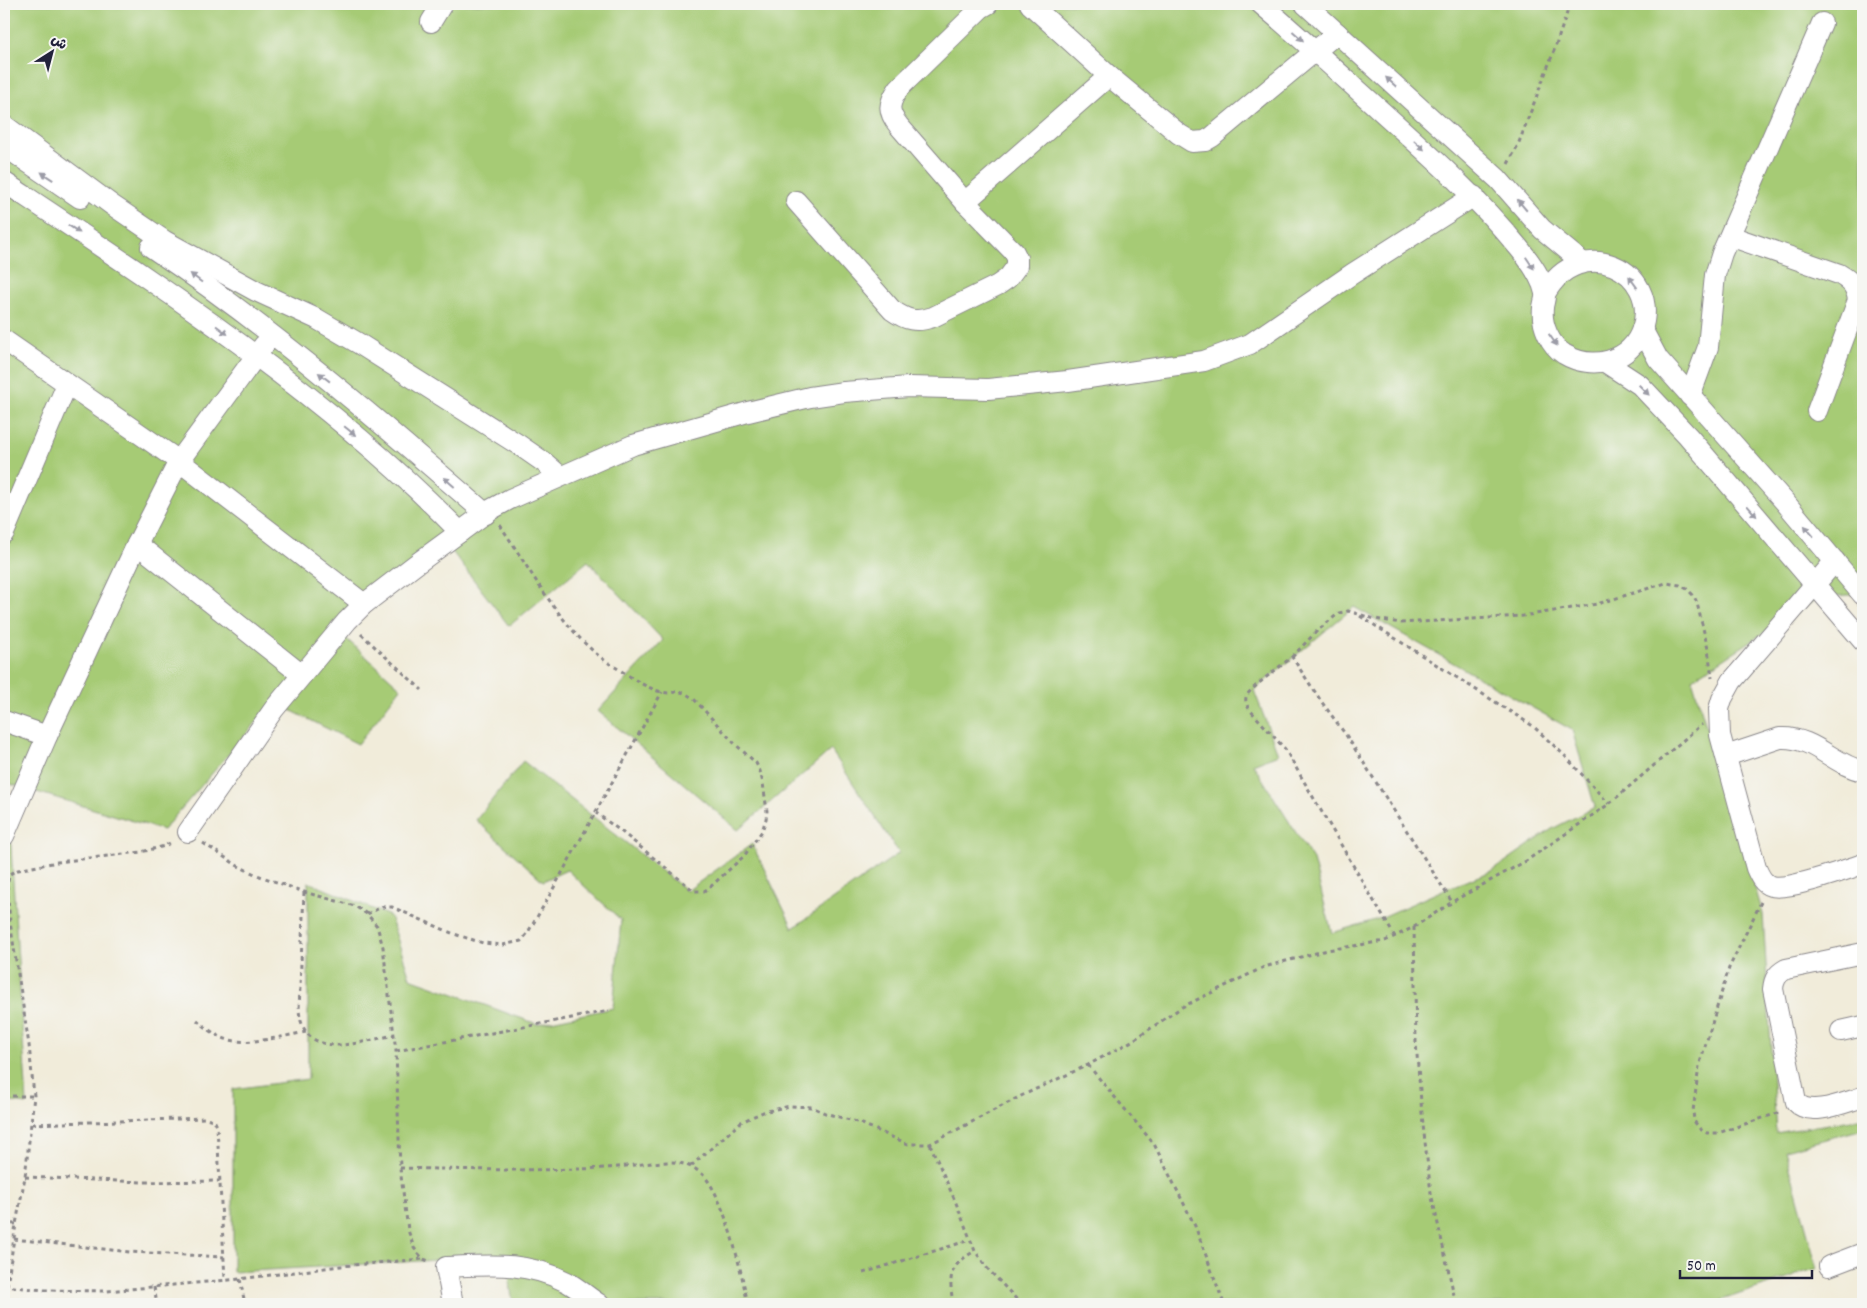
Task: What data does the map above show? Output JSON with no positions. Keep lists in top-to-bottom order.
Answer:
{
  "scale_bar": "50 m",
  "north": "top right"
}
